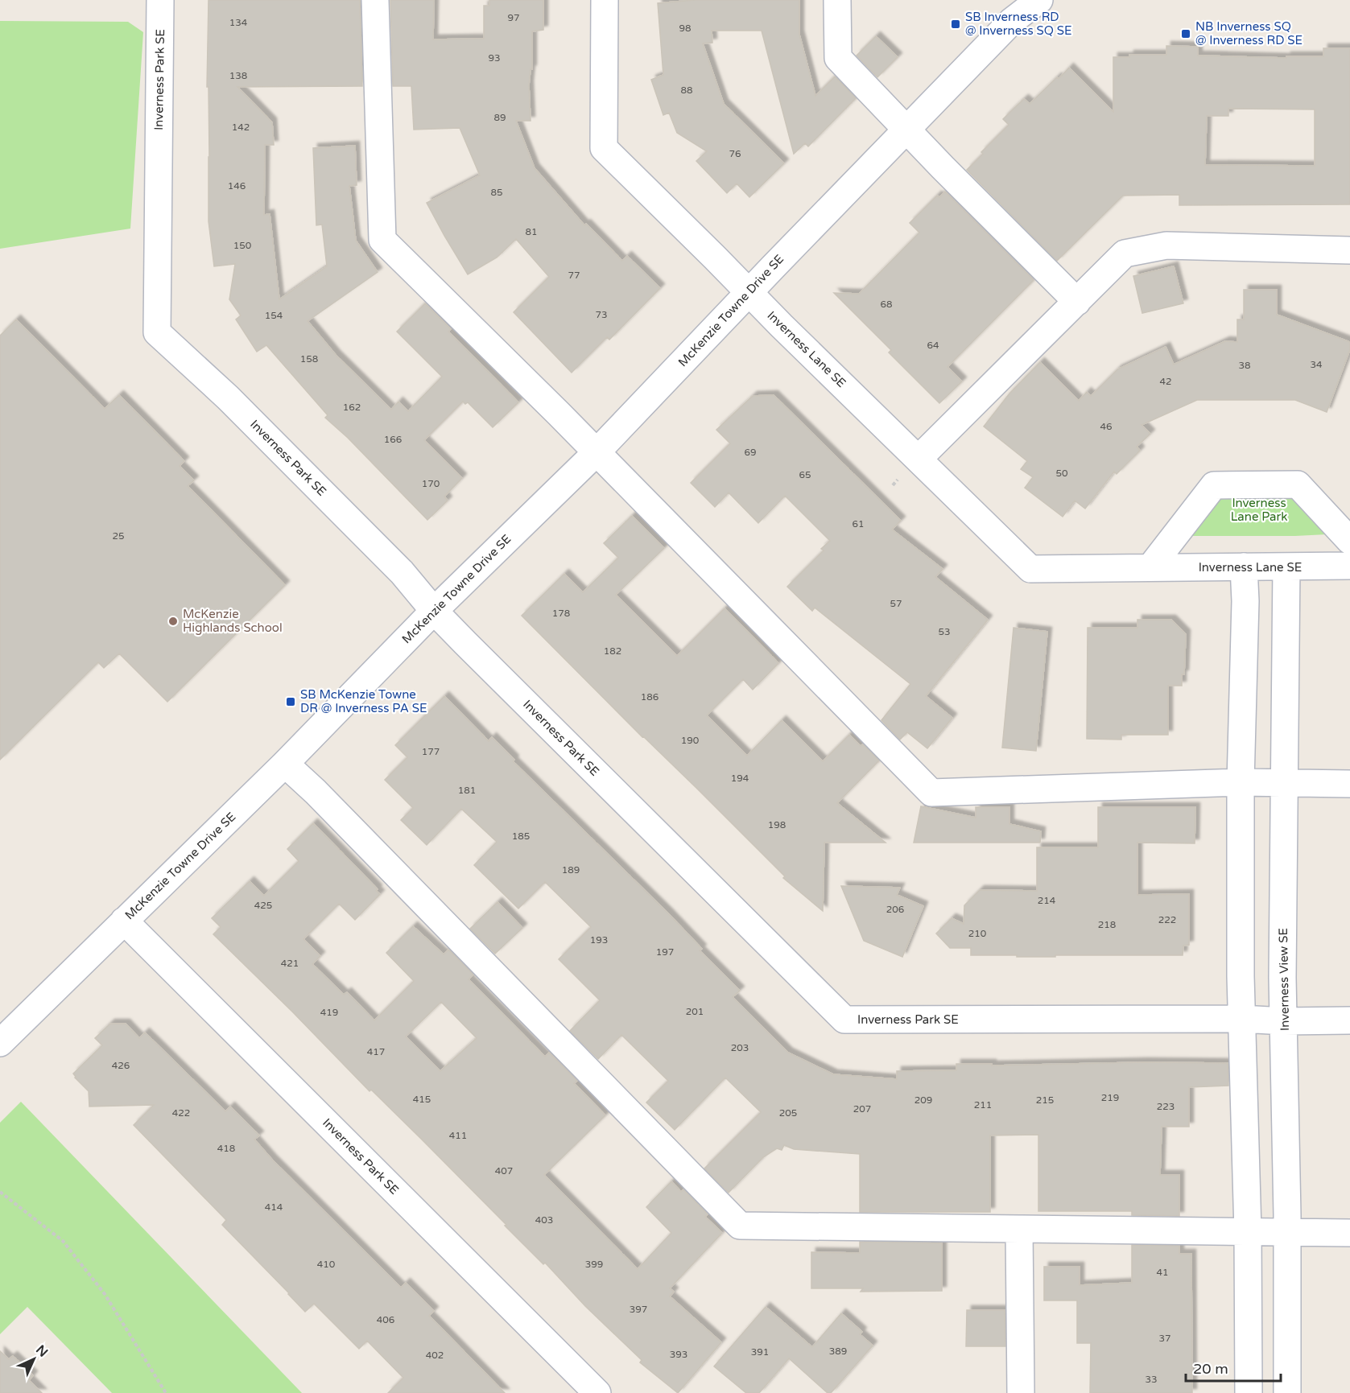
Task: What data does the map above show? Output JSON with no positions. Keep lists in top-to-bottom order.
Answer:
{
  "streets": {
    "street": [
      "Inverness Park SE",
      "McKenzie Towne Drive SE",
      "Inverness Lane SE",
      "Inverness View SE"
    ]
  },
  "crossings": [
    ["Inverness Park SE", "McKenzie Towne Drive SE"],
    ["Inverness Park SE", "Inverness View SE"],
    ["McKenzie Towne Drive SE", "Inverness Lane SE"],
    ["Inverness Lane SE", "Inverness View SE"]
  ],
  "parks": ["Inverness Lane Park"],
  "places": {
    "transit": ["SB Inverness RD @ Inverness SQ SE", "NB Inverness SQ @ Inverness RD SE", "SB McKenzie Towne DR @ Inverness PA SE"],
    "other": ["McKenzie Highlands School"]
  },
  "house_numbers": [
    "97",
    "134",
    "98",
    "93",
    "138",
    "88",
    "89",
    "142",
    "76",
    "146",
    "85",
    "81",
    "150",
    "77",
    "68",
    "73",
    "154",
    "64",
    "158",
    "34",
    "38",
    "42",
    "162",
    "46",
    "166",
    "69",
    "50",
    "65",
    "170",
    "61",
    "25",
    "57",
    "178",
    "53",
    "182",
    "186",
    "190",
    "177",
    "194",
    "181",
    "198",
    "185",
    "189",
    "214",
    "425",
    "206",
    "222",
    "218",
    "210",
    "193",
    "197",
    "421",
    "201",
    "419",
    "203",
    "417",
    "426",
    "219",
    "415",
    "209",
    "215",
    "211",
    "223",
    "207",
    "422",
    "205",
    "411",
    "418",
    "407",
    "414",
    "403",
    "410",
    "399",
    "41",
    "397",
    "406",
    "37",
    "389",
    "391",
    "393",
    "402",
    "33"
  ],
  "scale_bar": "20 m",
  "north": "top right"
}
